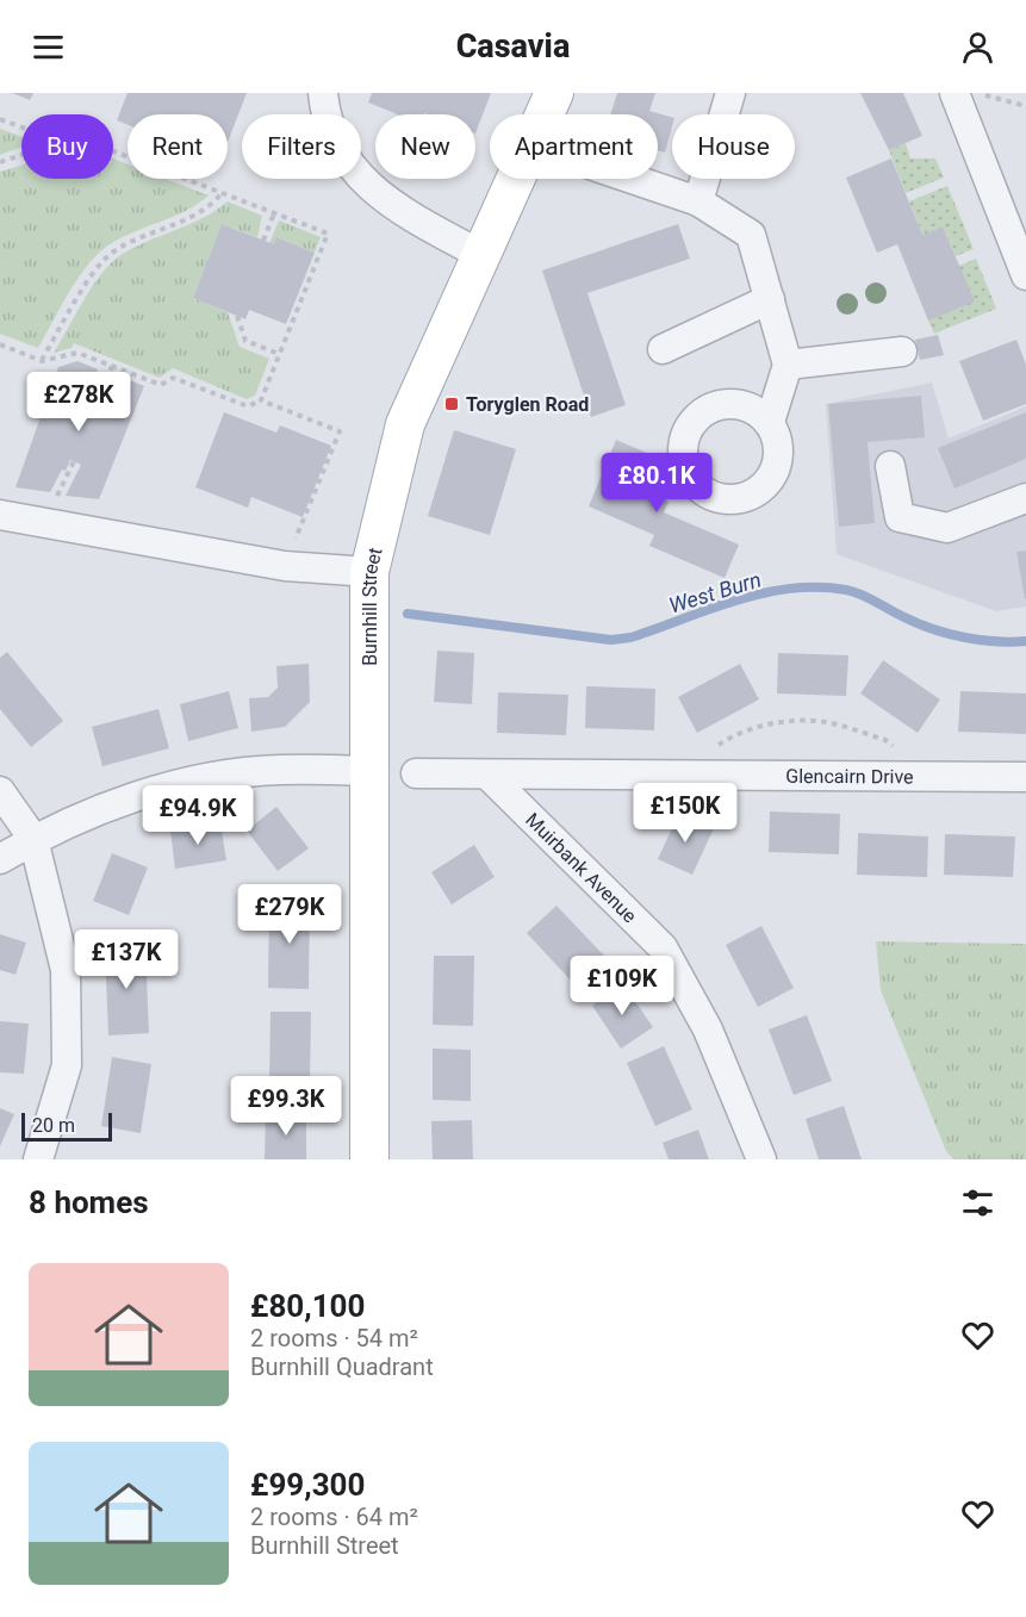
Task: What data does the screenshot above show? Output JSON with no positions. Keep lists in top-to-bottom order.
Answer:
{
  "streets": {
    "main road": ["Burnhill Street"],
    "street": ["Glencairn Drive", "Muirbank Avenue"]
  },
  "crossings": [
    ["Glencairn Drive", "Muirbank Avenue"]
  ],
  "water": ["West Burn"],
  "places": {
    "transit": ["Toryglen Road"]
  },
  "scale_bar": "20 m",
  "page": {
    "header": "Casavia",
    "chip": [
      "Buy",
      "Rent",
      "Filters",
      "New",
      "Apartment",
      "House"
    ],
    "price": [
      "£278K",
      "£80.1K",
      "£150K",
      "£94.9K",
      "£279K",
      "£137K",
      "£109K",
      "£99.3K"
    ],
    "scale": "20 m",
    "heading": "8 homes",
    "list": [
      {
        "name": "£80,100",
        "note": "2 rooms · 54 m² · Burnhill Quadrant"
      },
      {
        "name": "£99,300",
        "note": "2 rooms · 64 m² · Burnhill Street"
      }
    ]
  }
}
